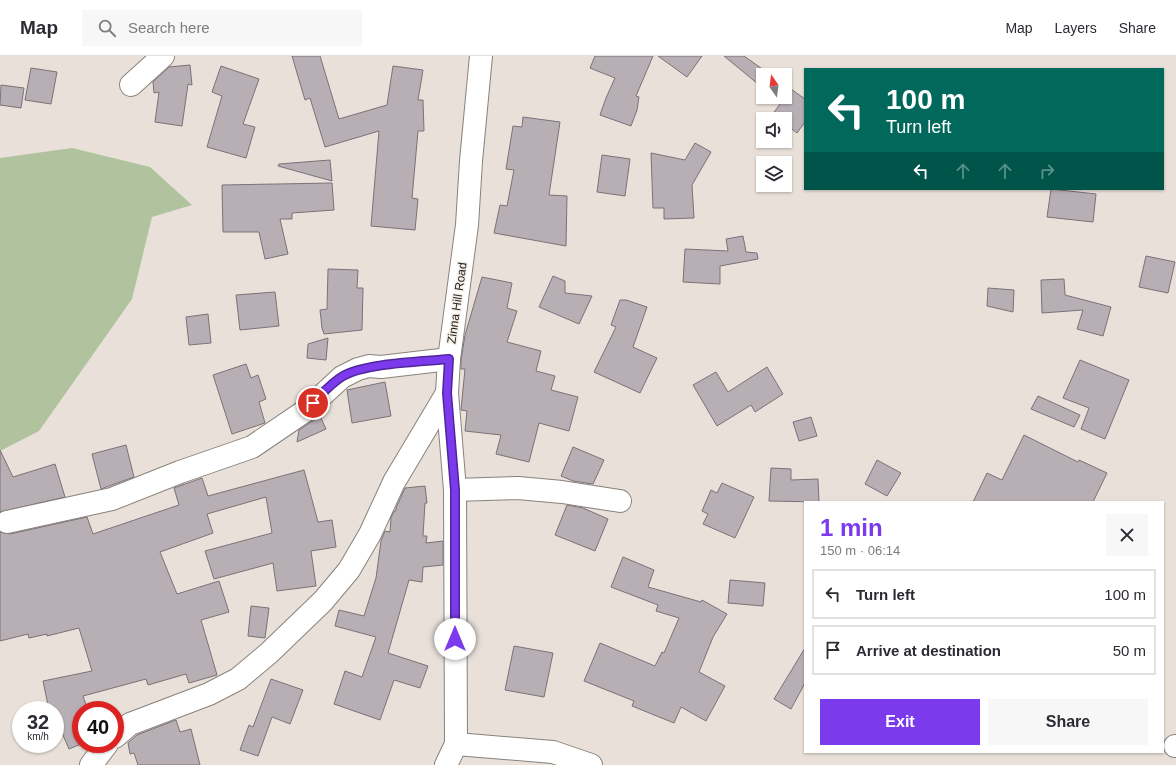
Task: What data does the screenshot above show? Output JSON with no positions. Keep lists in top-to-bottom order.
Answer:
{
  "streets": {
    "street": ["Zinna Hill Road"]
  },
  "north": "top",
  "page": {
    "header": "Map",
    "search": "Search here",
    "nav": ["Map", "Layers", "Share"],
    "turn": ["100 m", "Turn left"],
    "heading": ["1 min", "150 m · 06:14"],
    "list": [
      {
        "name": "Turn left",
        "value": "100 m"
      },
      {
        "name": "Arrive at destination",
        "value": "50 m"
      }
    ],
    "buttons": ["Exit", "Share"],
    "speed": "32 km/h",
    "limit": "40"
  }
}
